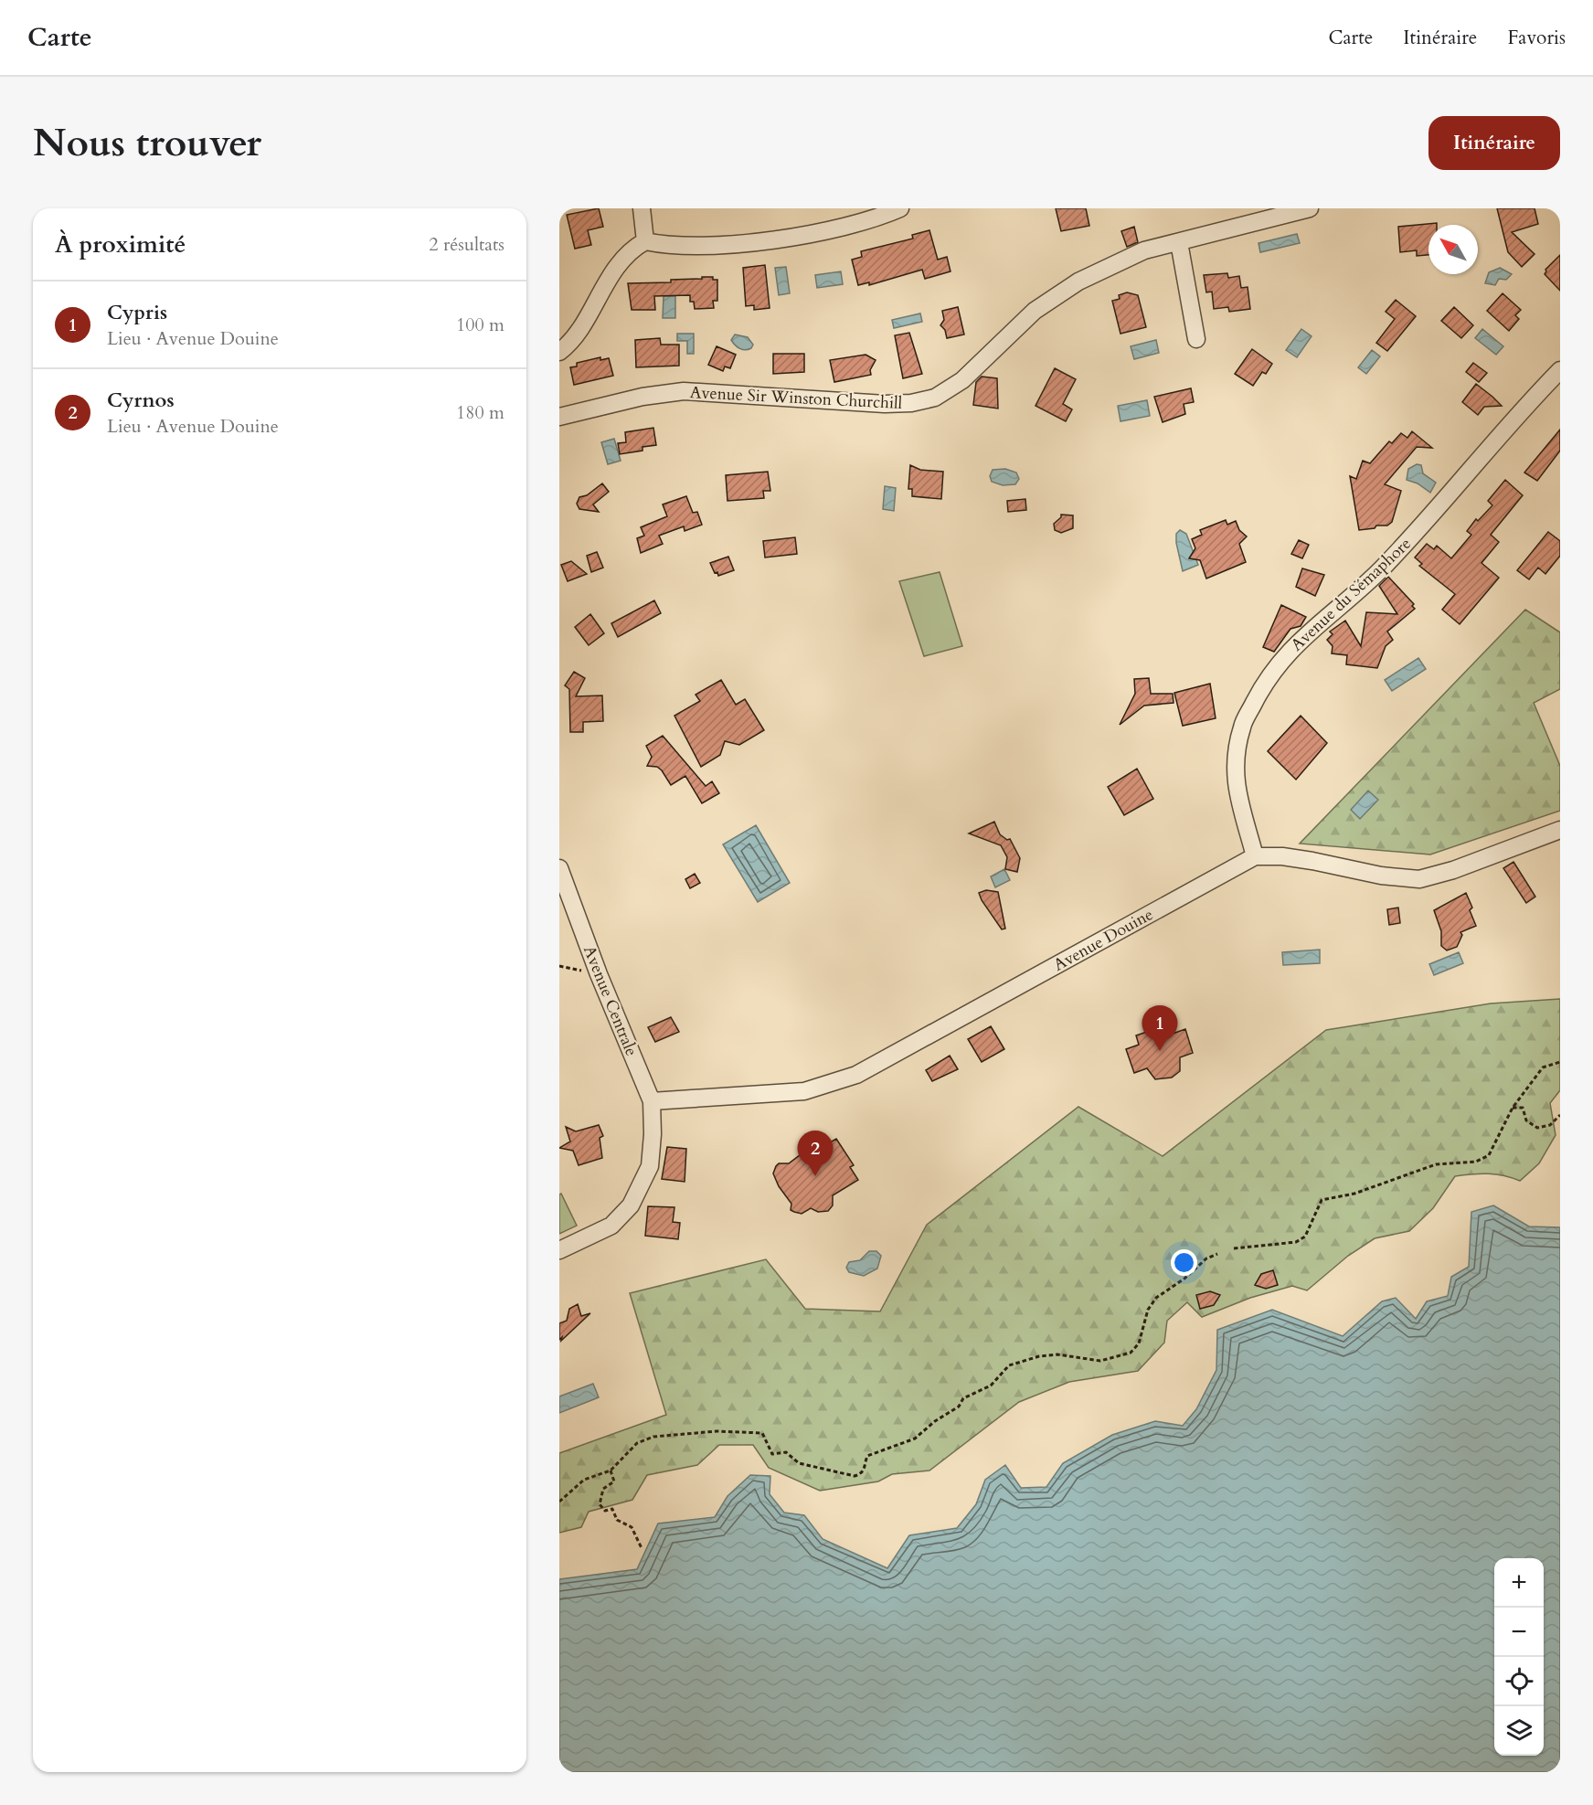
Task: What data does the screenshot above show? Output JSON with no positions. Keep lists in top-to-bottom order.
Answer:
{
  "streets": {
    "street": [
      "Avenue Sir Winston Churchill",
      "Avenue du Sémaphore",
      "Avenue Douine",
      "Avenue Centrale"
    ]
  },
  "crossings": [
    ["Avenue du Sémaphore", "Avenue Douine"],
    ["Avenue Douine", "Avenue Centrale"]
  ],
  "north": "top left",
  "page": {
    "header": "Carte",
    "nav": ["Carte", "Itinéraire", "Favoris"],
    "buttons": "Itinéraire",
    "title": "Nous trouver",
    "heading": ["À proximité", "2 résultats"],
    "list": [
      {
        "mark": "1",
        "name": "Cypris",
        "note": "Lieu · Avenue Douine",
        "value": "100 m"
      },
      {
        "mark": "2",
        "name": "Cyrnos",
        "note": "Lieu · Avenue Douine",
        "value": "180 m"
      }
    ],
    "pins": ["1", "2"],
    "map_buttons": ["+", "−"]
  }
}
